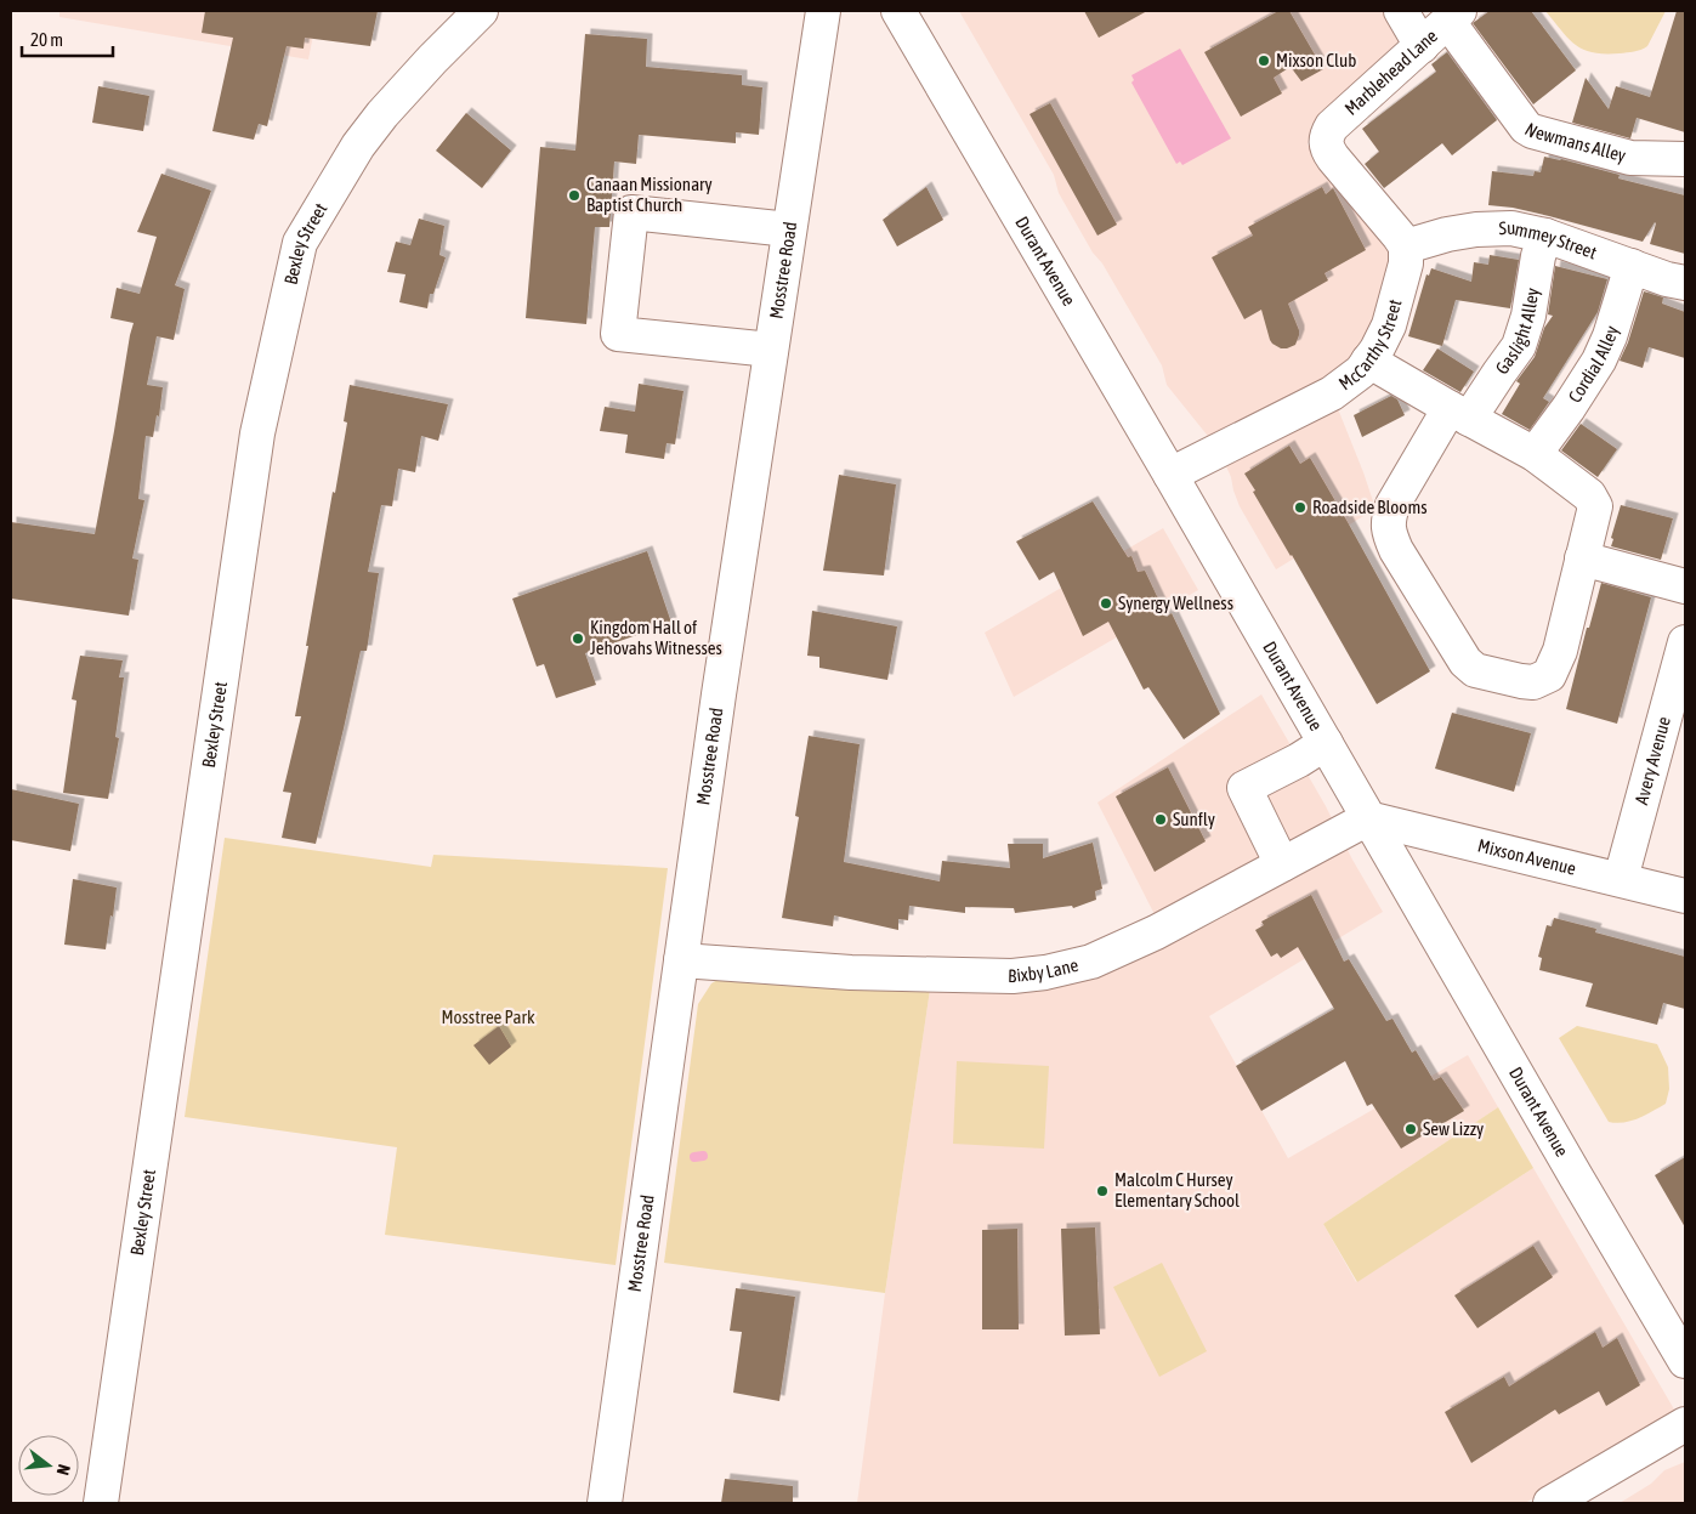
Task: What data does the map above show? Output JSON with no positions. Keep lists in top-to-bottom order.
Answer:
{
  "streets": {
    "street": [
      "Marblehead Lane",
      "Newmans Alley",
      "Summey Street",
      "Bexley Street",
      "Durant Avenue",
      "Mosstree Road",
      "Gaslight Alley",
      "McCarthy Street",
      "Cordial Alley",
      "Avery Avenue",
      "Mixson Avenue",
      "Bixby Lane"
    ]
  },
  "crossings": [
    ["Marblehead Lane", "Newmans Alley"],
    ["Marblehead Lane", "Summey Street"],
    ["Marblehead Lane", "McCarthy Street"],
    ["Summey Street", "Gaslight Alley"],
    ["Summey Street", "McCarthy Street"],
    ["Summey Street", "Cordial Alley"],
    ["Durant Avenue", "McCarthy Street"],
    ["Durant Avenue", "Mixson Avenue"],
    ["Durant Avenue", "Bixby Lane"],
    ["Mosstree Road", "Bixby Lane"],
    ["Avery Avenue", "Mixson Avenue"],
    ["Mixson Avenue", "Bixby Lane"]
  ],
  "parks": ["Mosstree Park"],
  "places": [
    "Mixson Club",
    "Canaan Missionary Baptist Church",
    "Roadside Blooms",
    "Synergy Wellness",
    "Kingdom Hall of Jehovahs Witnesses",
    "Sunfly",
    "Sew Lizzy",
    "Malcolm C Hursey Elementary School"
  ],
  "scale_bar": "20 m",
  "north": "right"
}
